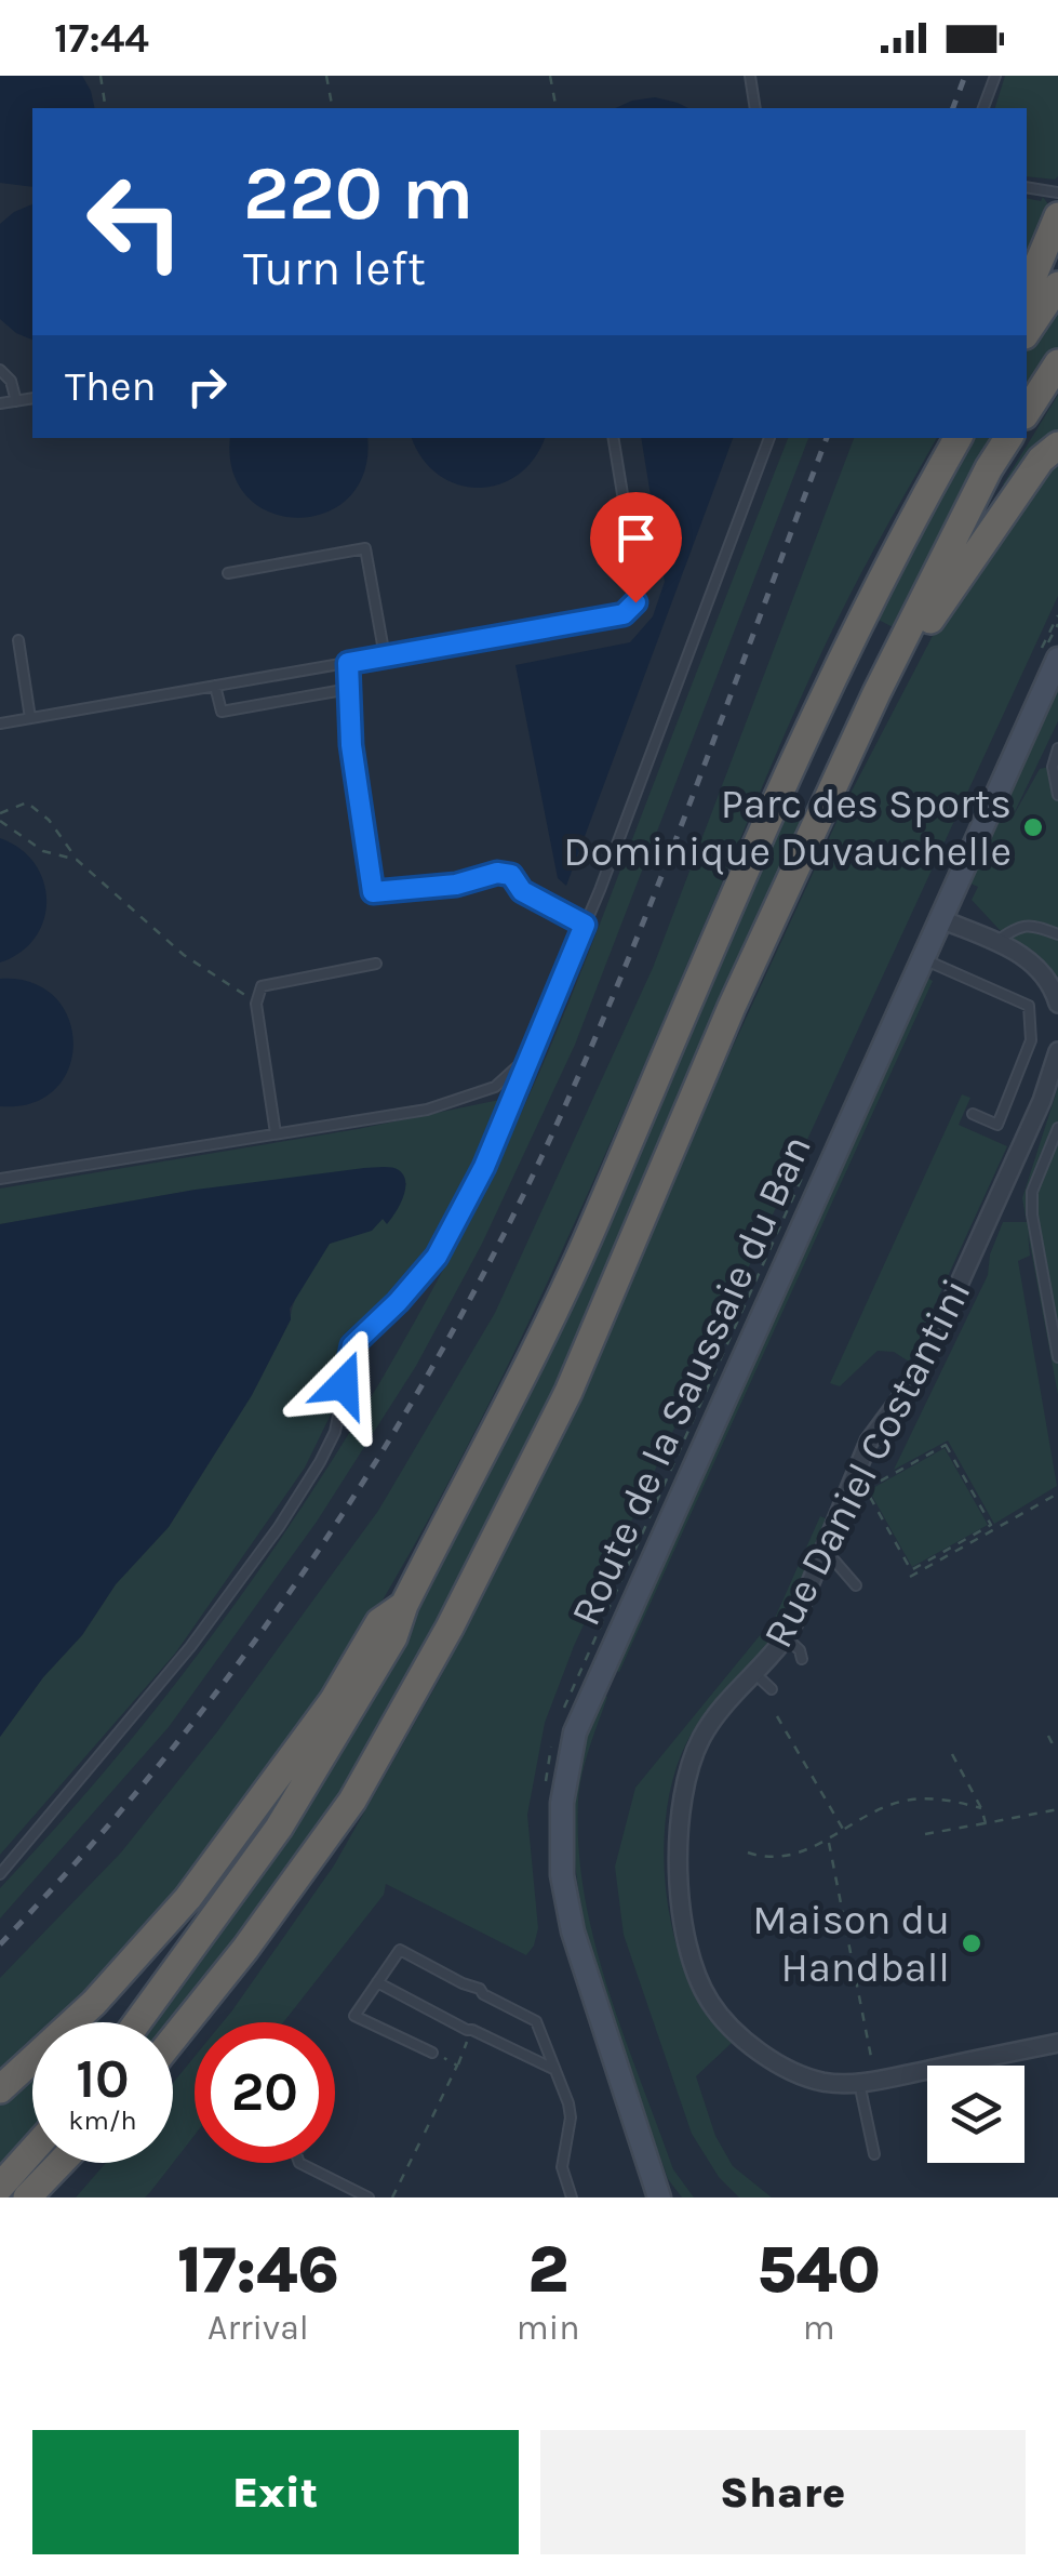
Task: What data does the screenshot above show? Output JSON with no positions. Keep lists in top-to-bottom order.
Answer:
{
  "streets": {
    "main road": ["Route de la Saussaie du Ban"],
    "street": ["Rue Daniel Costantini"]
  },
  "places": ["Parc des Sports Dominique Duvauchelle", "Maison du Handball"],
  "page": {
    "status": "17:44",
    "turn": ["220 m", "Turn left"],
    "then": "Then",
    "speed": "10 km/h",
    "limit": "20",
    "eta": [
      "17:46",
      "Arrival",
      "2",
      "min",
      "540",
      "m"
    ],
    "buttons": ["Exit", "Share"]
  }
}
